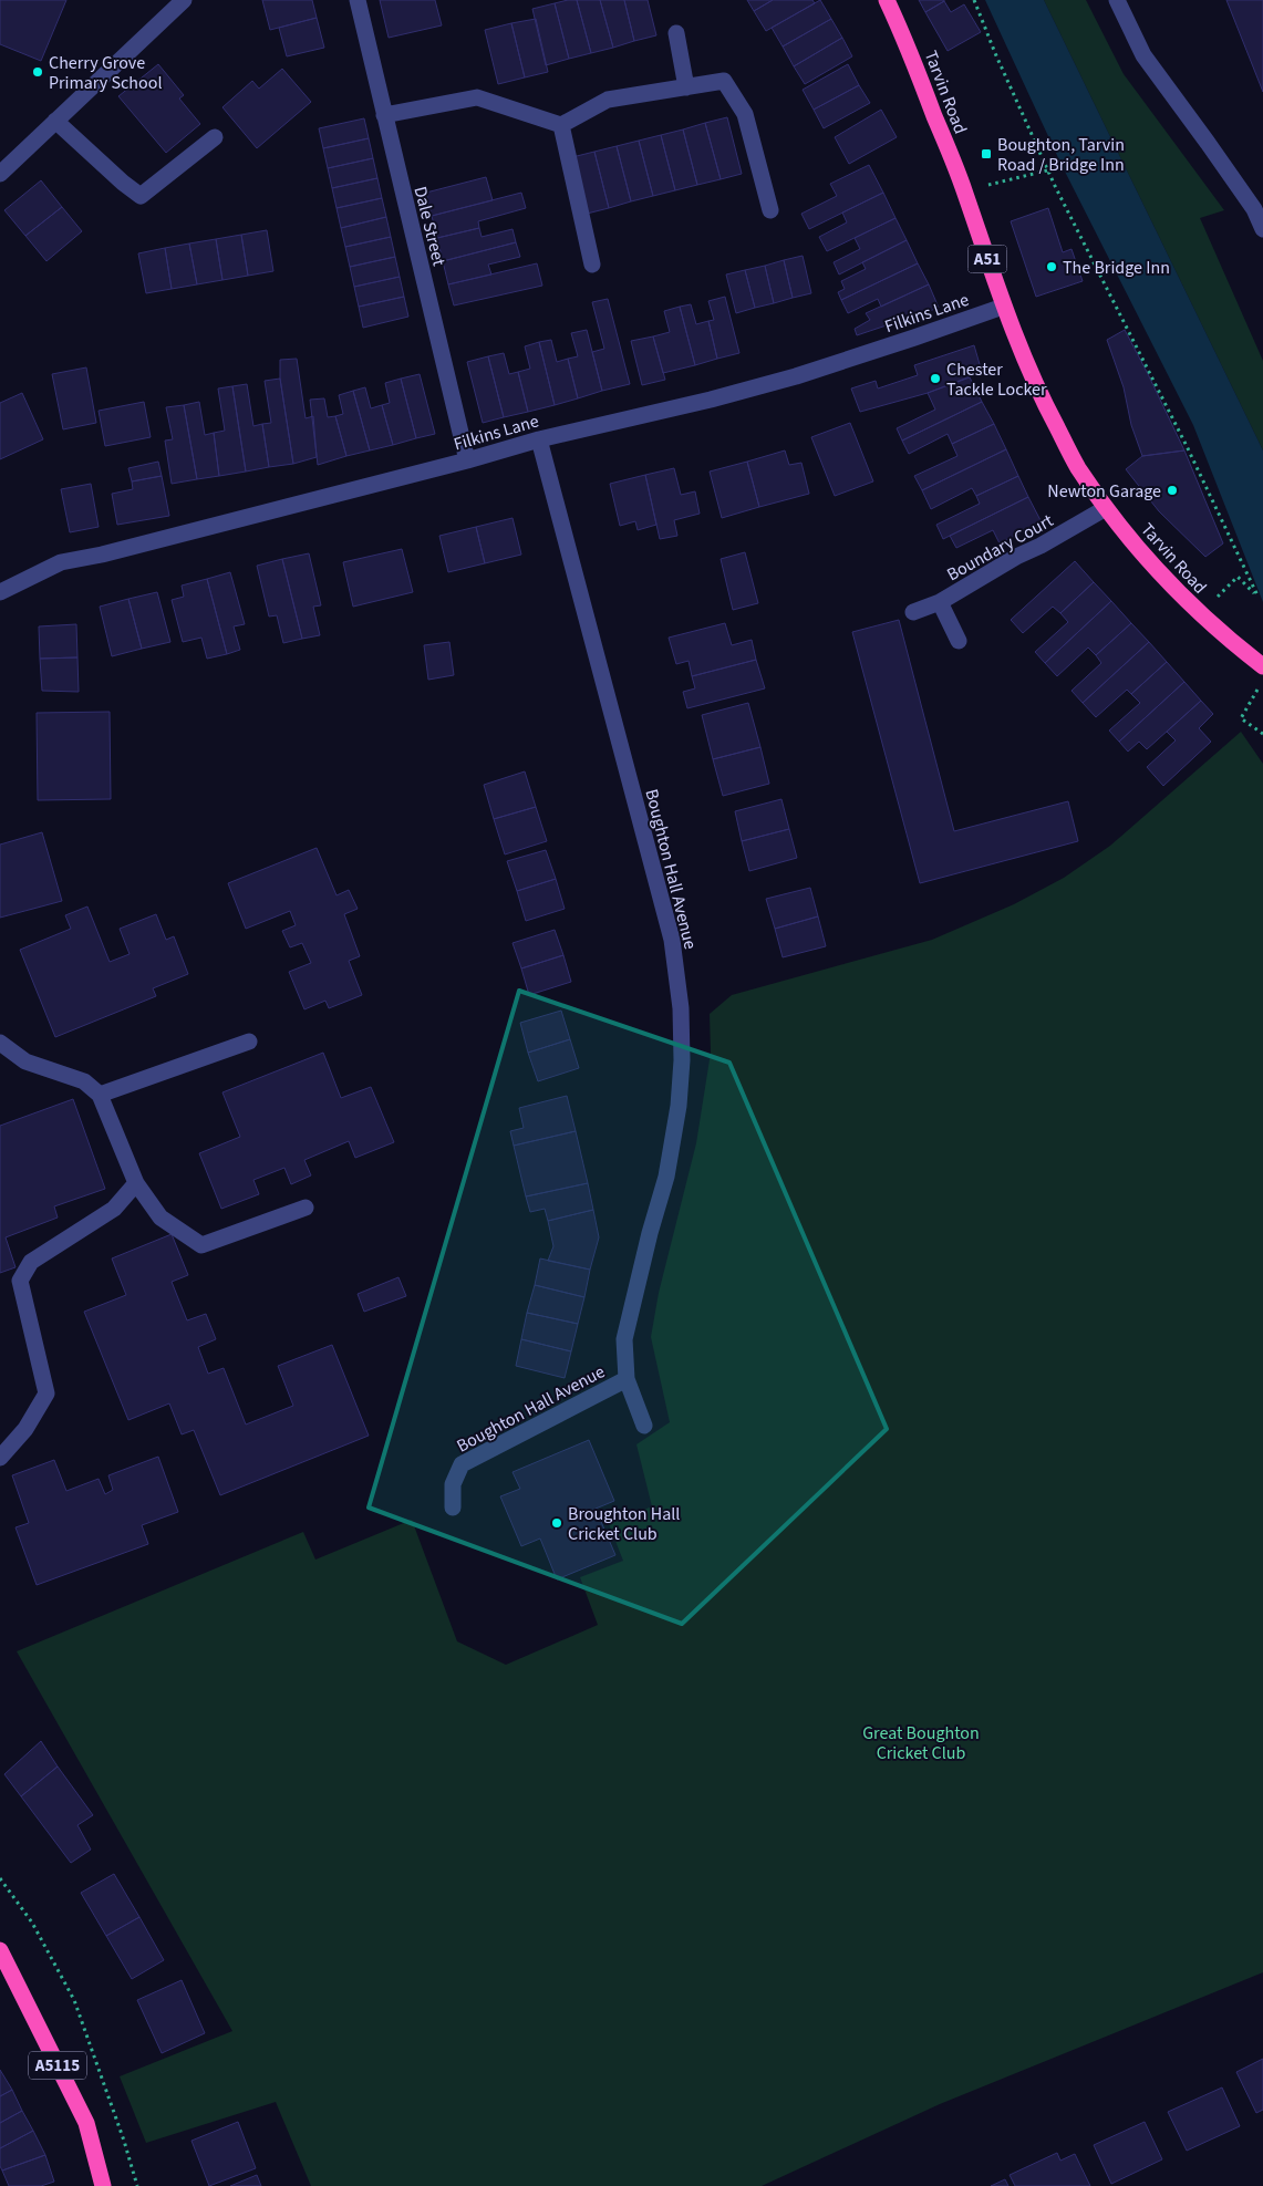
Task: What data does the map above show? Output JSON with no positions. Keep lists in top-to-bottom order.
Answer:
{
  "streets": {
    "highway": ["Tarvin Road", "A51", "A5115"],
    "street": [
      "Dale Street",
      "Filkins Lane",
      "Boundary Court",
      "Boughton Hall Avenue"
    ]
  },
  "crossings": [
    ["Tarvin Road", "Filkins Lane"],
    ["Tarvin Road", "Boundary Court"],
    ["Dale Street", "Filkins Lane"],
    ["Filkins Lane", "Boughton Hall Avenue"]
  ],
  "parks": ["Great Boughton Cricket Club"],
  "places": {
    "other": [
      "Cherry Grove Primary School",
      "The Bridge Inn",
      "Chester Tackle Locker",
      "Newton Garage",
      "Broughton Hall Cricket Club"
    ],
    "transit": ["Boughton, Tarvin Road / Bridge Inn"]
  }
}
